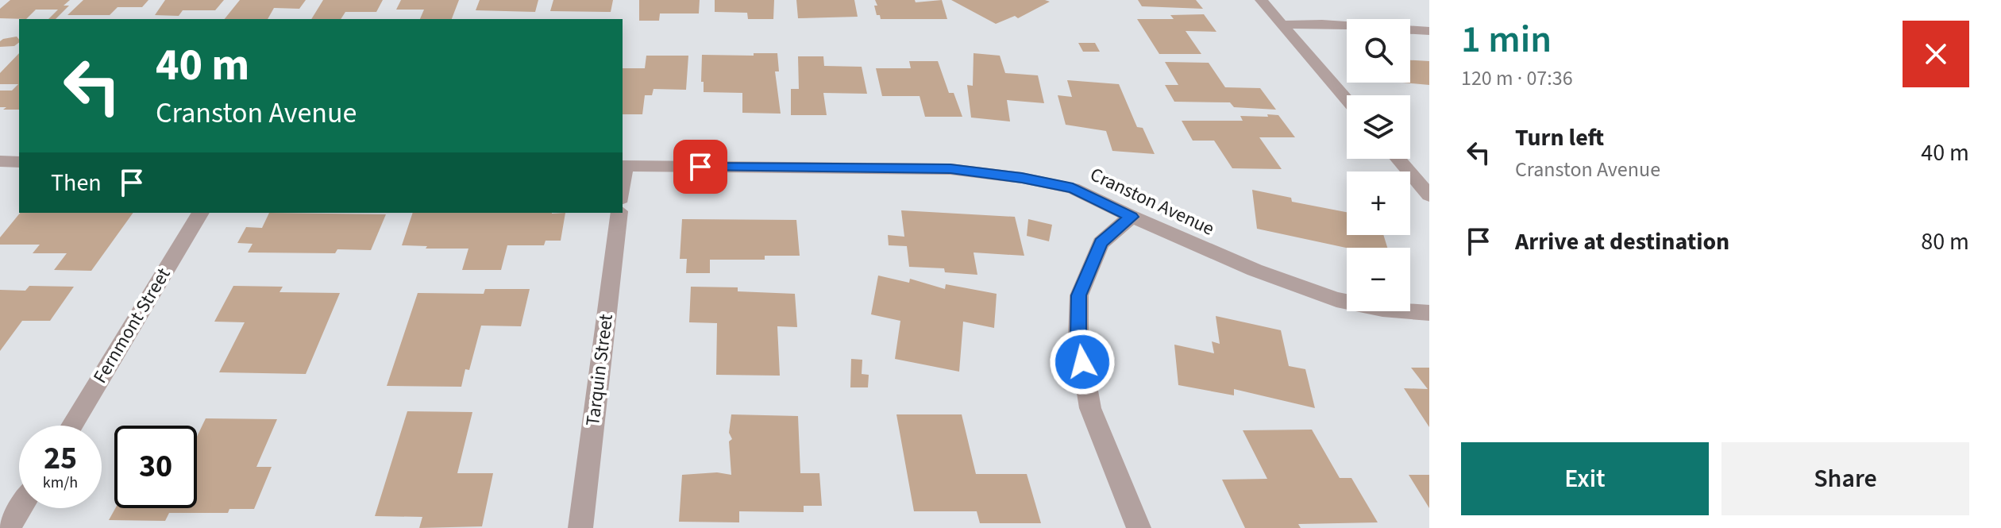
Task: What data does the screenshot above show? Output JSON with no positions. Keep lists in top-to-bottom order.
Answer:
{
  "streets": {
    "street": ["Cranston Avenue", "Fernmont Street", "Tarquin Street"]
  },
  "page": {
    "heading": ["1 min", "120 m · 07:36"],
    "map_buttons": ["+", "−"],
    "turn": ["40 m", "Cranston Avenue"],
    "list": [
      {
        "name": "Turn left",
        "note": "Cranston Avenue",
        "value": "40 m"
      },
      {
        "name": "Arrive at destination",
        "value": "80 m"
      }
    ],
    "then": "Then",
    "speed": "25 km/h",
    "limit": "30",
    "buttons": ["Exit", "Share"]
  }
}
